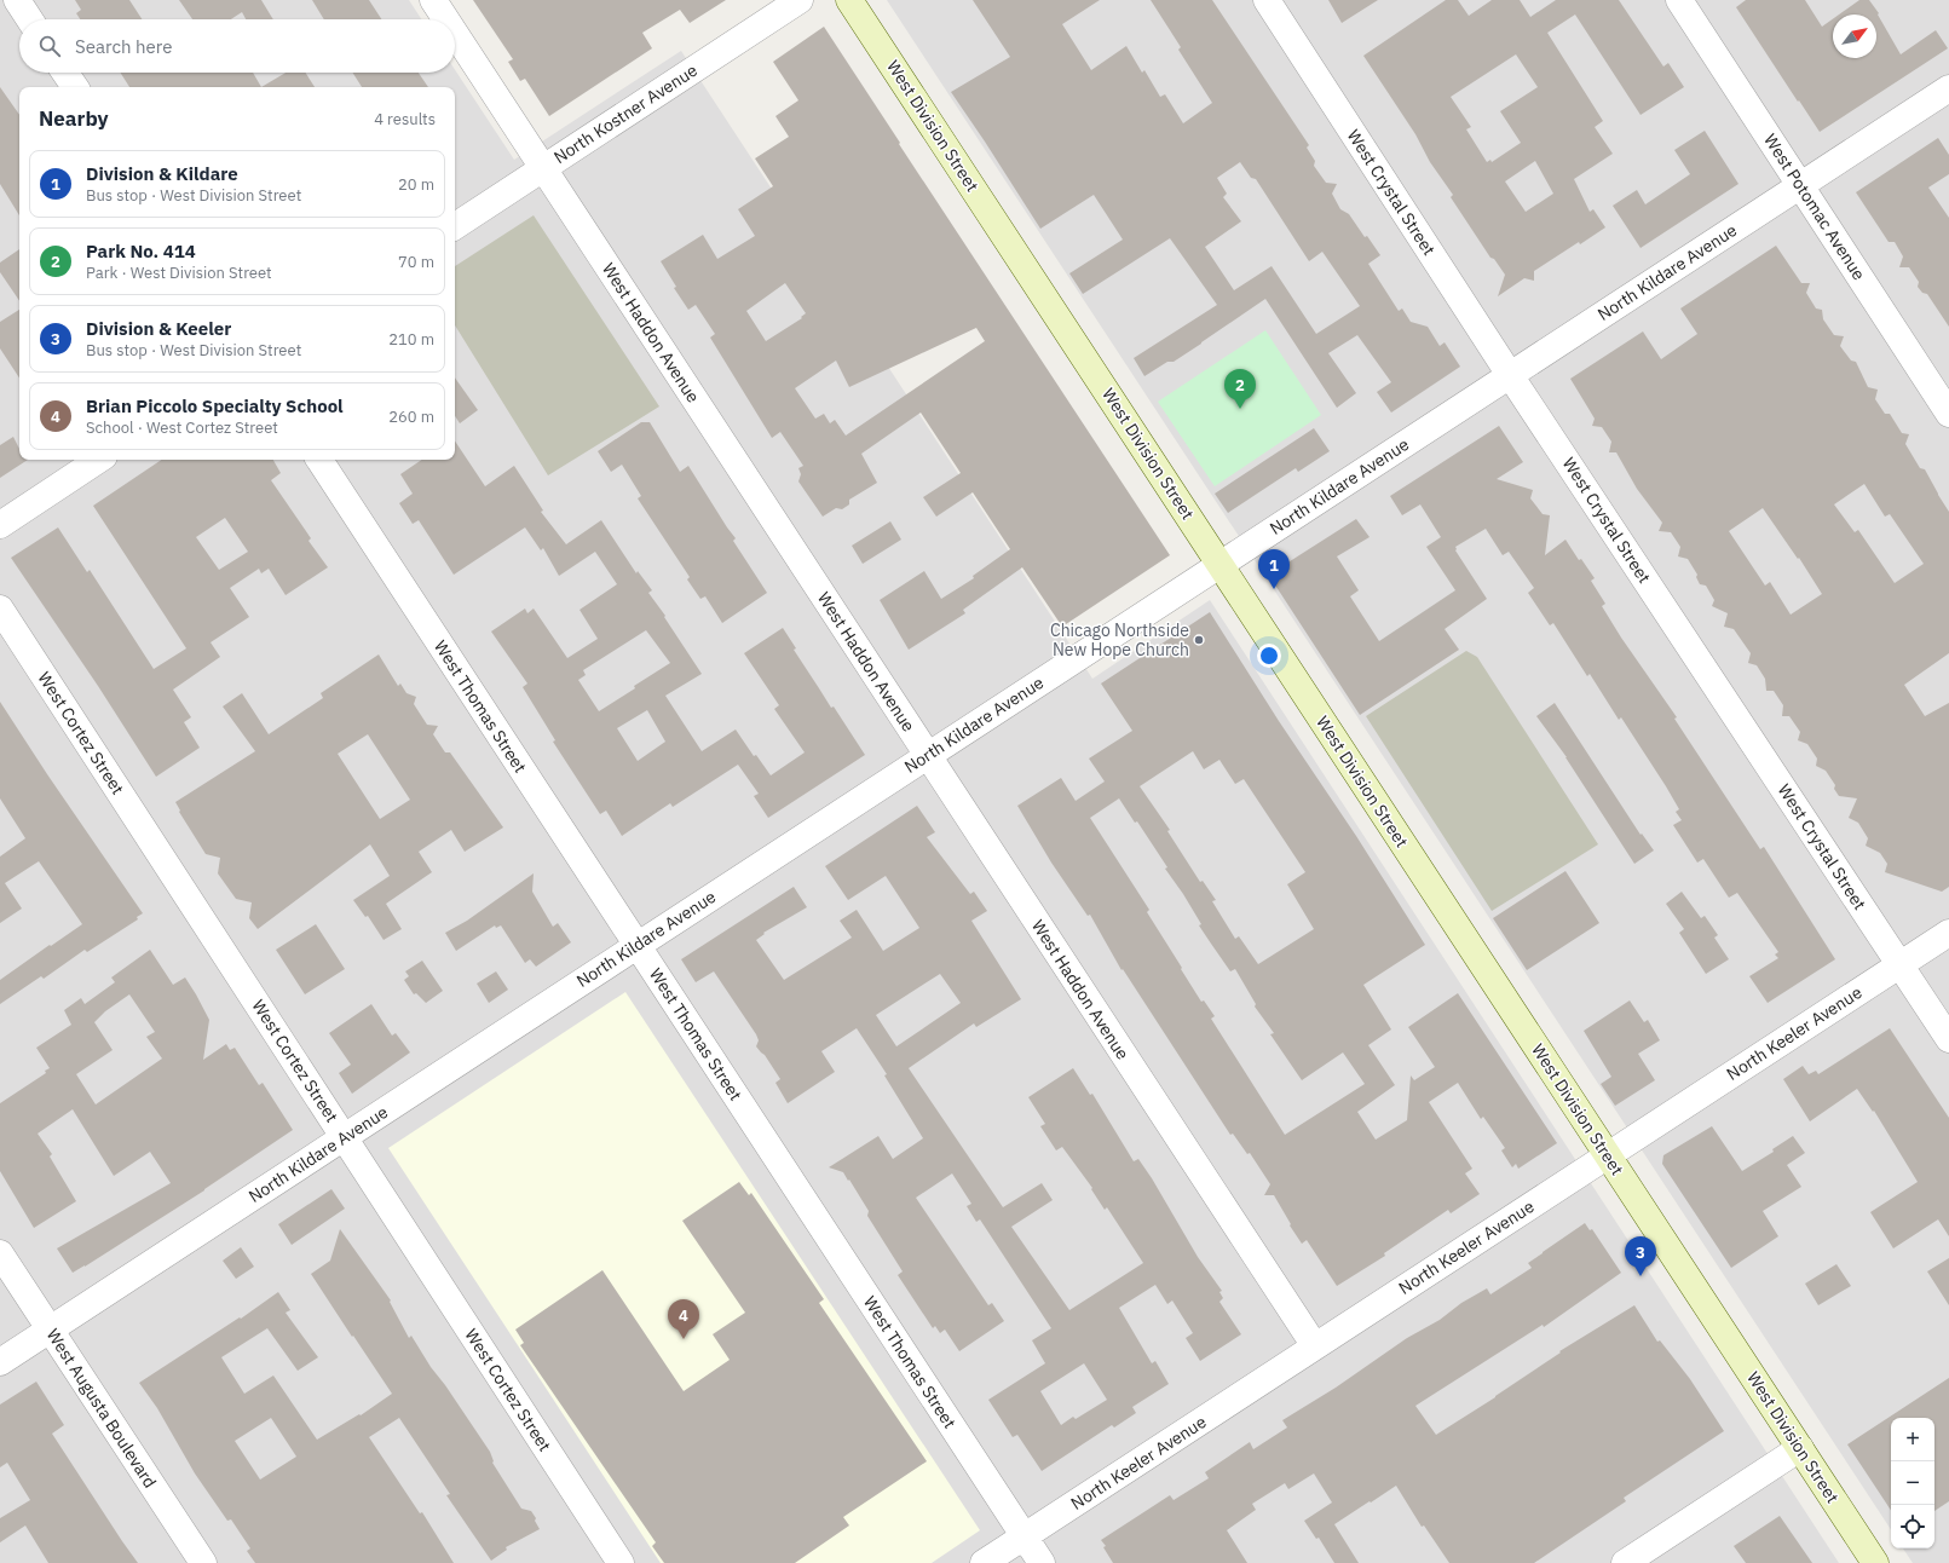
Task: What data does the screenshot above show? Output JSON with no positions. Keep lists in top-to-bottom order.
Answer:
{
  "streets": {
    "main road": ["West Division Street"],
    "street": [
      "North Kostner Avenue",
      "West Crystal Street",
      "West Potomac Avenue",
      "North Kildare Avenue",
      "West Haddon Avenue",
      "West Thomas Street",
      "West Cortez Street",
      "North Keeler Avenue",
      "West Augusta Boulevard"
    ]
  },
  "crossings": [
    ["North Kostner Avenue", "West Haddon Avenue"],
    ["West Division Street", "North Kildare Avenue"],
    ["West Division Street", "North Keeler Avenue"],
    ["West Crystal Street", "North Kildare Avenue"],
    ["West Crystal Street", "North Keeler Avenue"],
    ["West Potomac Avenue", "North Kildare Avenue"],
    ["North Kildare Avenue", "West Haddon Avenue"],
    ["North Kildare Avenue", "West Thomas Street"],
    ["North Kildare Avenue", "West Cortez Street"],
    ["North Kildare Avenue", "West Augusta Boulevard"],
    ["West Haddon Avenue", "North Keeler Avenue"],
    ["West Thomas Street", "North Keeler Avenue"]
  ],
  "places": ["Chicago Northside New Hope Church"],
  "north": "top right",
  "page": {
    "search": "Search here",
    "heading": ["Nearby", "4 results"],
    "list": [
      {
        "mark": "1",
        "name": "Division & Kildare",
        "note": "Bus stop · West Division Street",
        "value": "20 m"
      },
      {
        "mark": "2",
        "name": "Park No. 414",
        "note": "Park · West Division Street",
        "value": "70 m"
      },
      {
        "mark": "3",
        "name": "Division & Keeler",
        "note": "Bus stop · West Division Street",
        "value": "210 m"
      },
      {
        "mark": "4",
        "name": "Brian Piccolo Specialty School",
        "note": "School · West Cortez Street",
        "value": "260 m"
      }
    ],
    "pins": [
      "2",
      "1",
      "3",
      "4"
    ],
    "map_buttons": ["+", "−"]
  }
}
